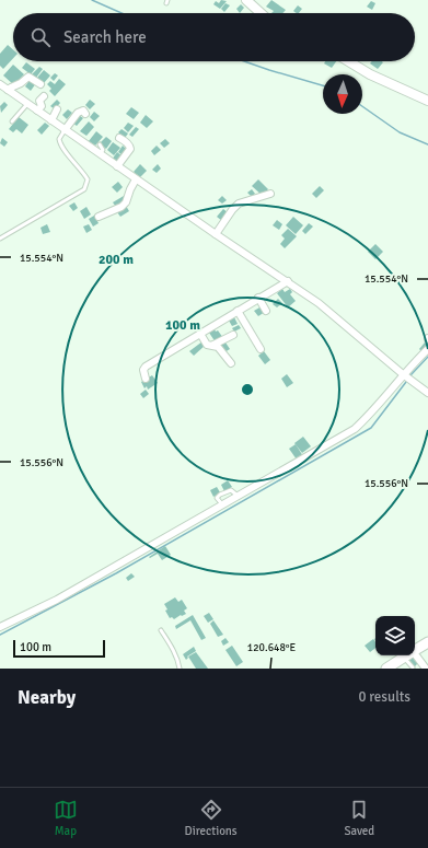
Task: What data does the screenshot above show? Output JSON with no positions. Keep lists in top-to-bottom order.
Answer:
{
  "scale_bar": "100 m",
  "north": "bottom",
  "page": {
    "search": "Search here",
    "scale": "100 m",
    "heading": ["Nearby", "0 results"],
    "nav": ["Map", "Directions", "Saved"]
  },
  "coordinates": ["15.554°N", "15.556°N", "120.648°E"],
  "rings": ["200 m", "100 m"]
}
